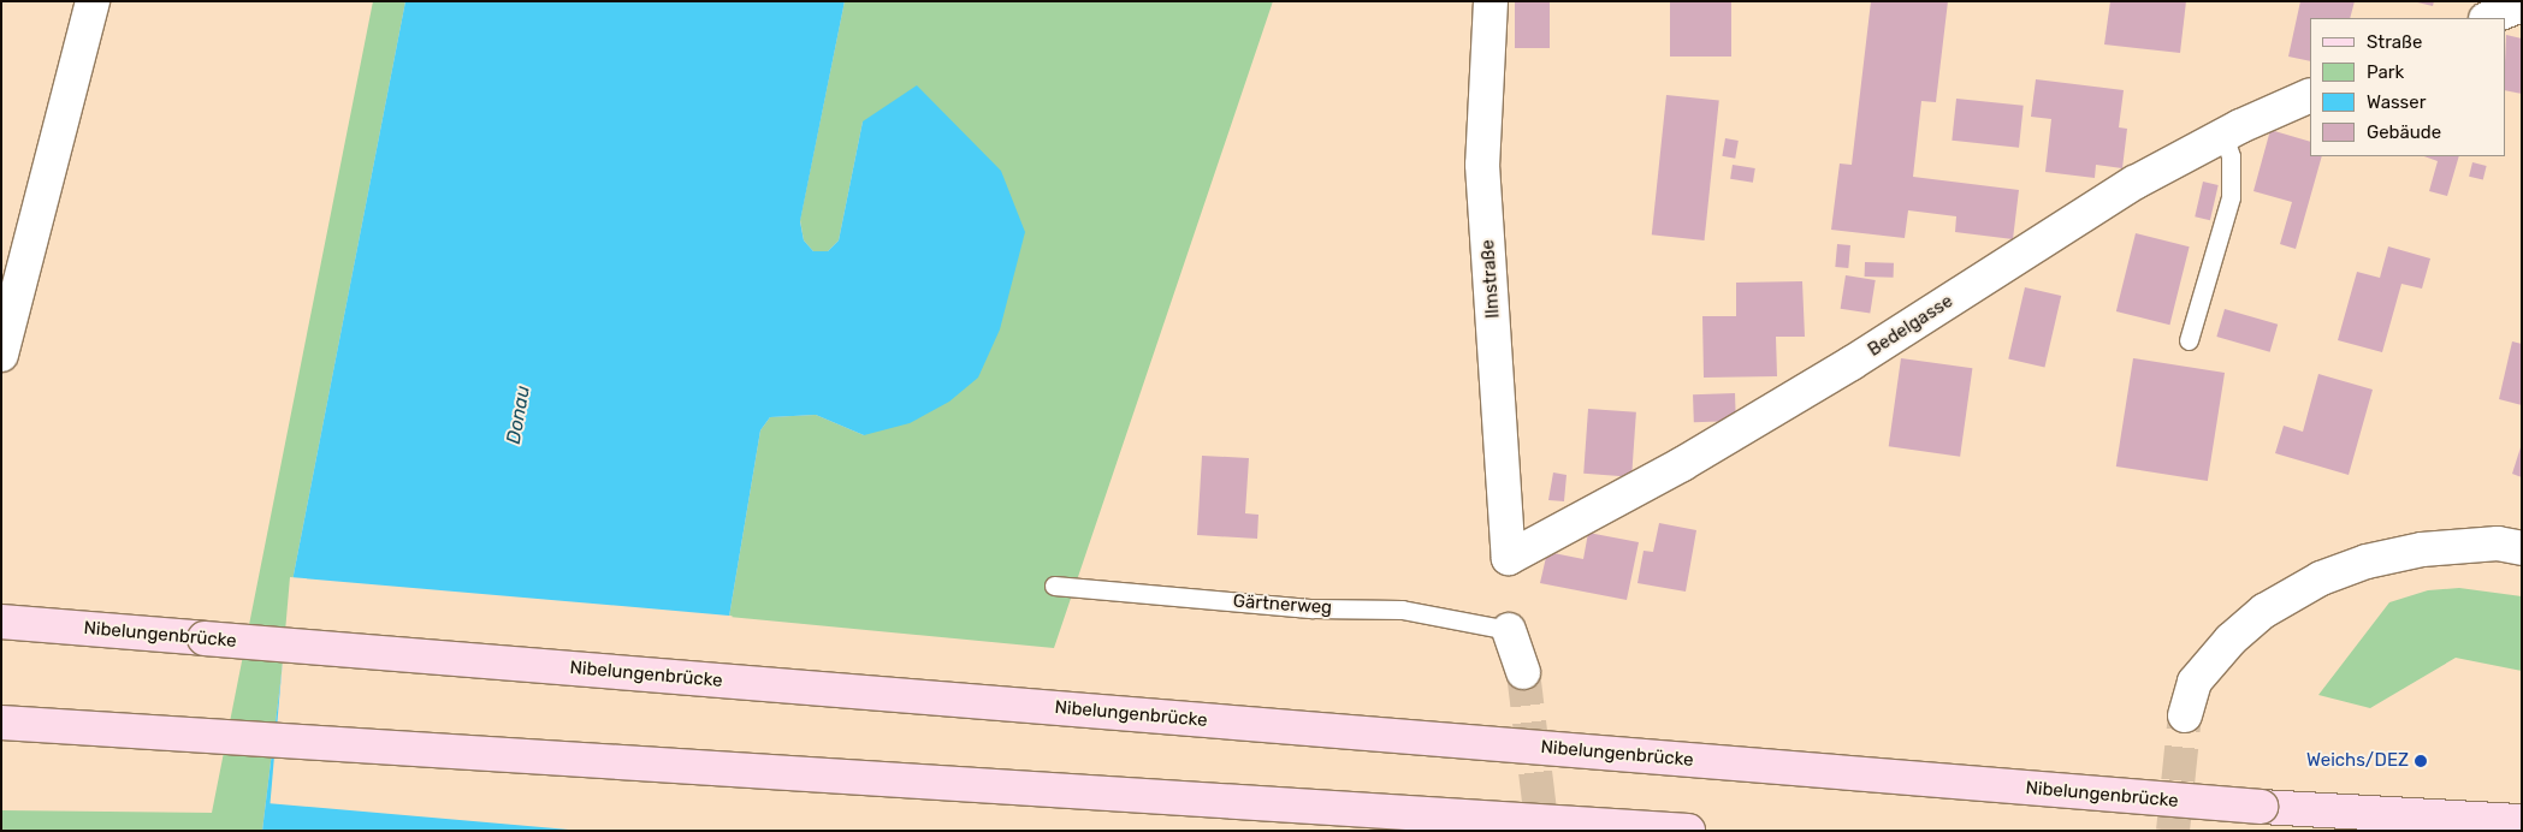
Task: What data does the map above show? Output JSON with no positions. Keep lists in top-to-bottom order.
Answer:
{
  "streets": {
    "main road": ["Nibelungenbrücke"],
    "street": ["Ilmstraße", "Bedelgasse"],
    "lane": ["Gärtnerweg"]
  },
  "crossings": [
    ["Ilmstraße", "Bedelgasse"]
  ],
  "water": ["Donau"],
  "places": ["Weichs/DEZ"],
  "legend": [
    "Straße",
    "Park",
    "Wasser",
    "Gebäude"
  ]
}
